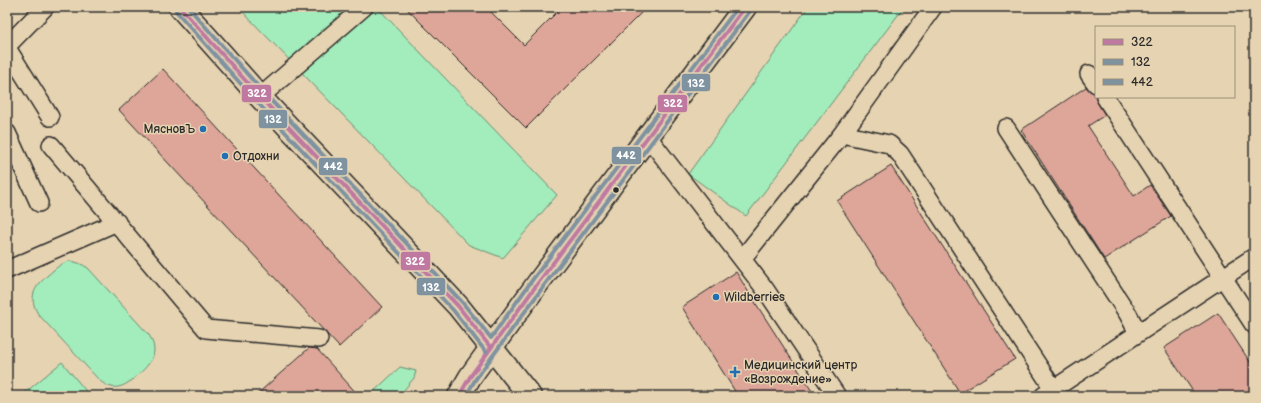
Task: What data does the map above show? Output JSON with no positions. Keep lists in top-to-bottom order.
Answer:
{
  "places": {
    "other": ["МясновЪ", "Отдохни", "Wildberries"],
    "health": ["Медицинский центр «Возрождение»"]
  },
  "lines": ["transit line 322", "transit line 442", "transit line 132"],
  "legend": ["322", "132", "442"]
}
